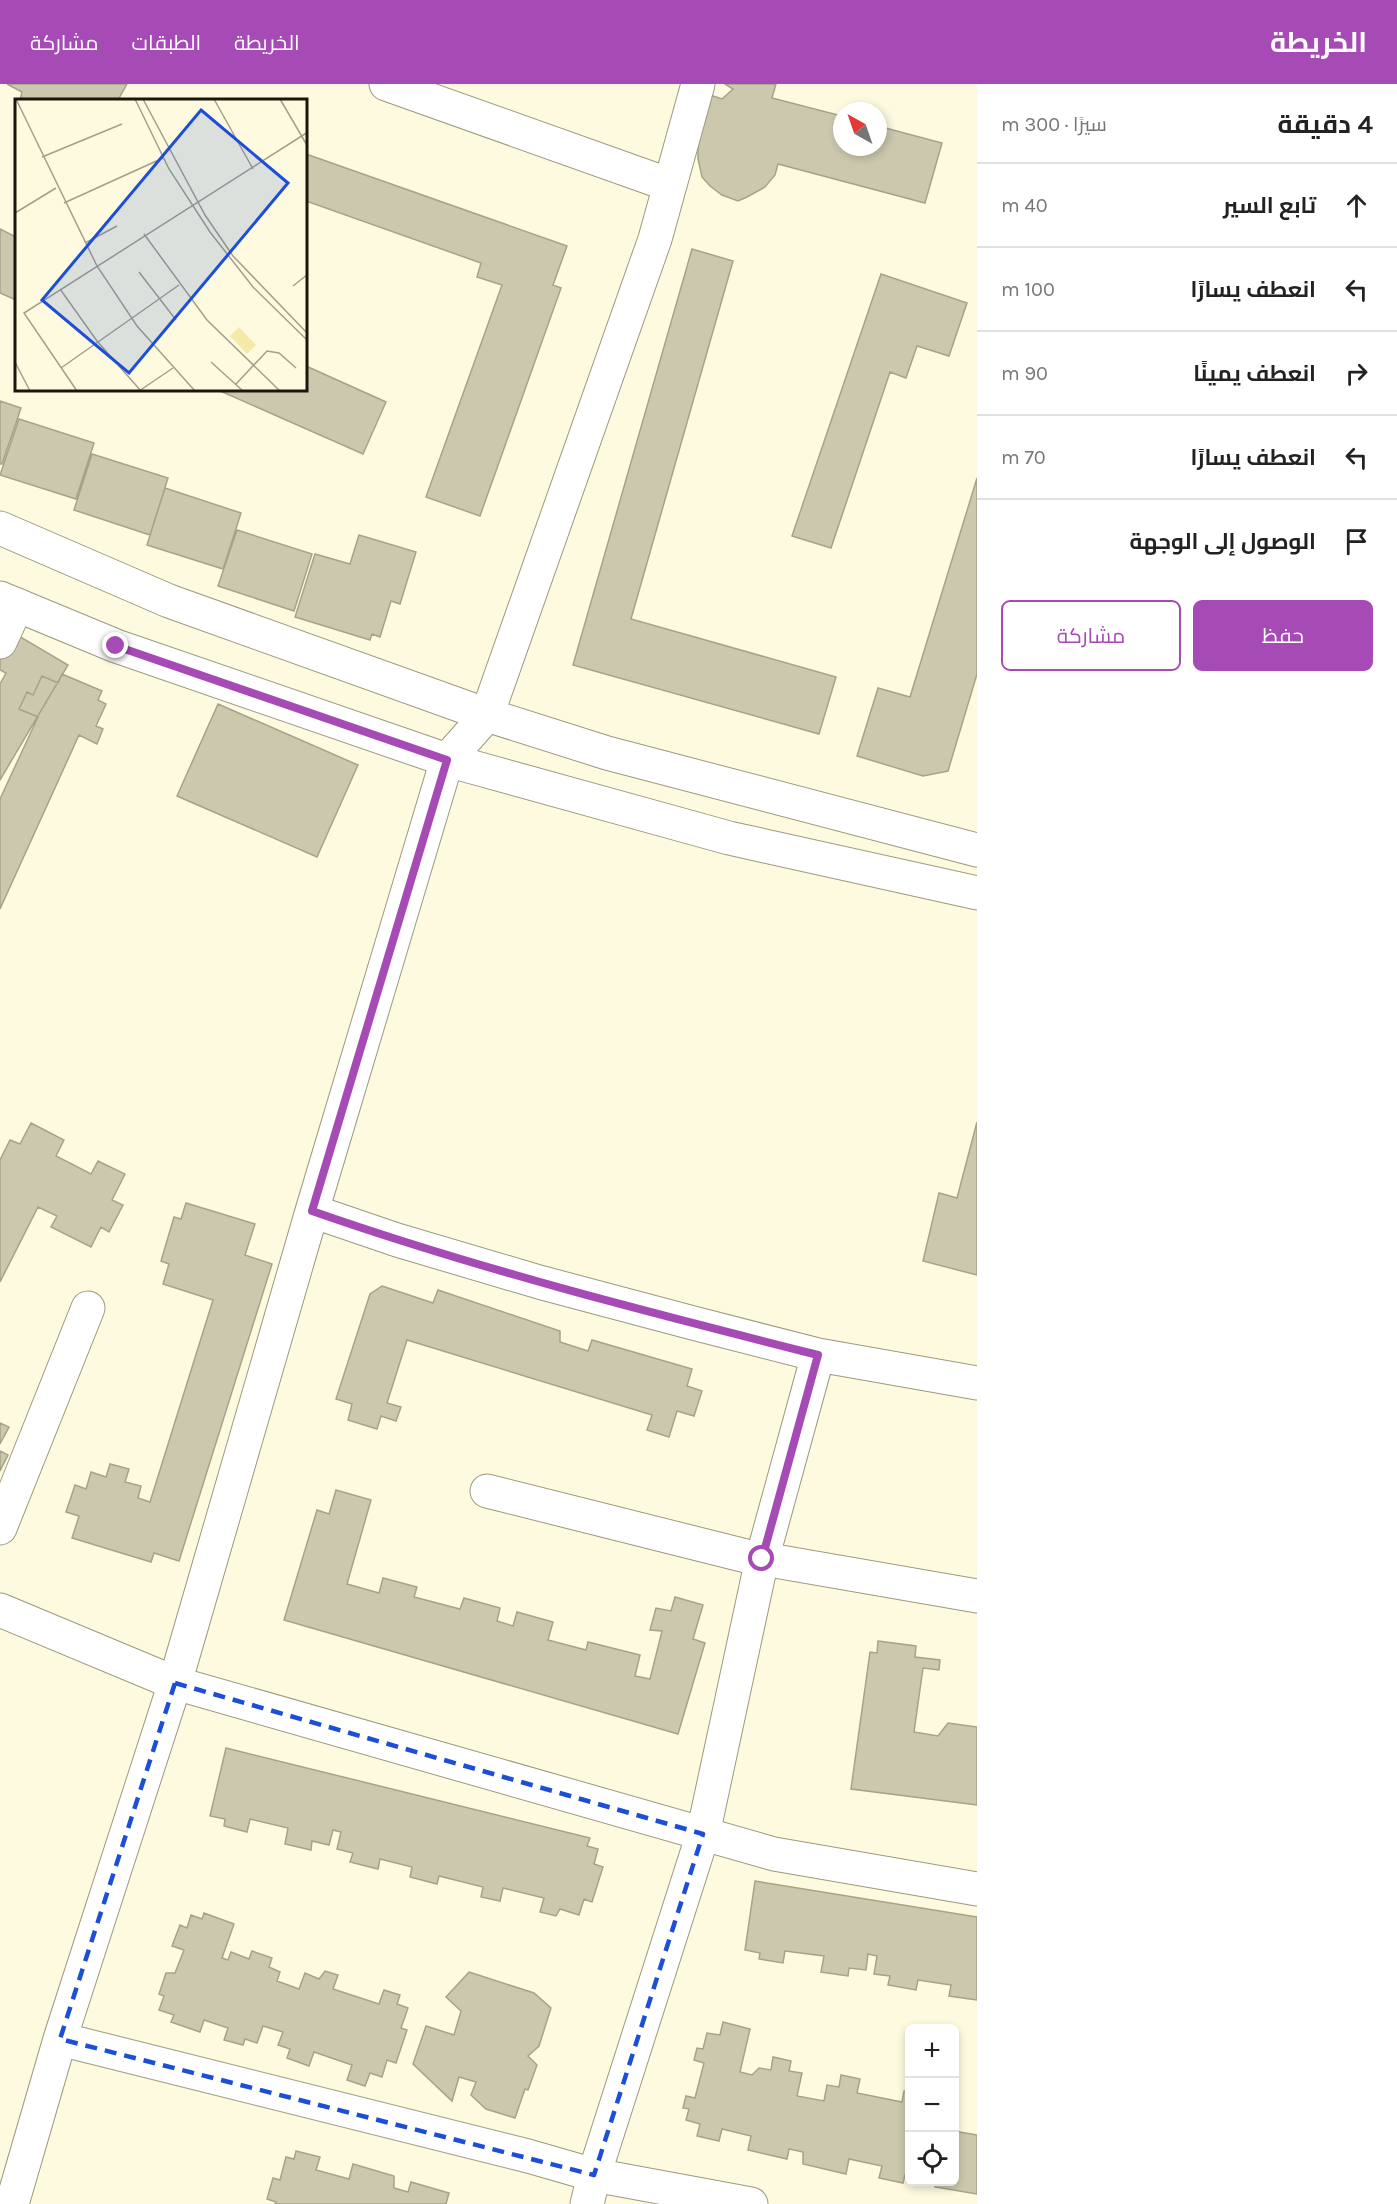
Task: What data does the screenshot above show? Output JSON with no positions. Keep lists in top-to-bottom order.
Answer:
{
  "north": "top left",
  "page": {
    "header": "الخريطة",
    "nav": ["الخريطة", "الطبقات", "مشاركة"],
    "heading": ["4 دقيقة", "سيرًا · 300 m"],
    "list": [
      ["تابع السير", "40 m"],
      ["انعطف يسارًا", "100 m"],
      ["انعطف يمينًا", "90 m"],
      ["انعطف يسارًا", "70 m"],
      "الوصول إلى الوجهة"
    ],
    "buttons": ["حفظ", "مشاركة"],
    "map_buttons": ["+", "−"]
  }
}
